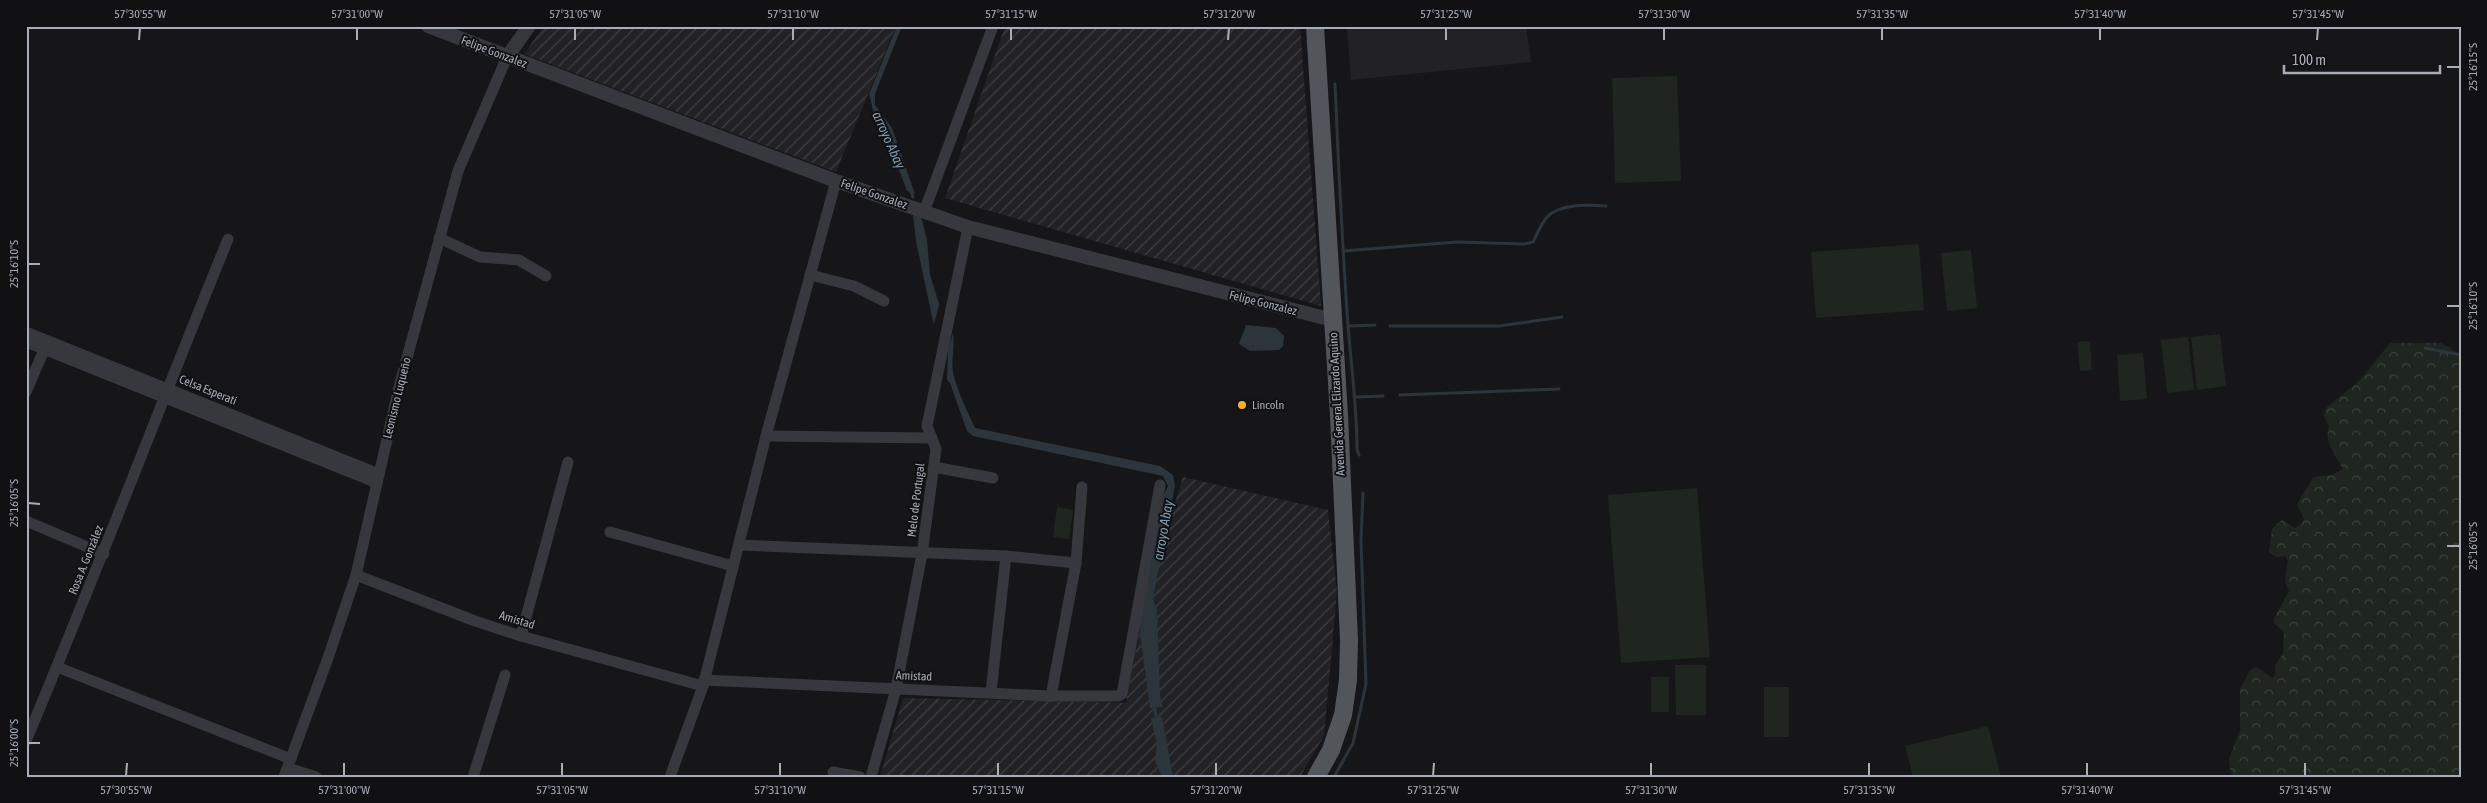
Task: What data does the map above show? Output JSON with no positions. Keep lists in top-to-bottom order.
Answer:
{
  "streets": {
    "main road": ["Avenida General Elizardo Aquino"],
    "street": [
      "Felipe Gonzalez",
      "Celsa Esperati",
      "Leonismo Luqueño",
      "Melo de Portugal",
      "Rosa A. González",
      "Amistad"
    ]
  },
  "crossings": [
    ["Felipe Gonzalez", "Leonismo Luqueño"],
    ["Felipe Gonzalez", "Avenida General Elizardo Aquino"],
    ["Felipe Gonzalez", "Melo de Portugal"],
    ["Celsa Esperati", "Leonismo Luqueño"],
    ["Celsa Esperati", "Rosa A. González"],
    ["Leonismo Luqueño", "Amistad"],
    ["Melo de Portugal", "Amistad"]
  ],
  "water": ["arroyo Abay"],
  "places": ["Lincoln"],
  "scale_bar": "100 m",
  "coordinates": [
    "57°30'55\"W",
    "57°31'00\"W",
    "57°31'05\"W",
    "57°31'10\"W",
    "57°31'15\"W",
    "57°31'20\"W",
    "57°31'25\"W",
    "57°31'30\"W",
    "57°31'35\"W",
    "57°31'40\"W",
    "57°31'45\"W",
    "25°16'15\"S",
    "25°16'10\"S",
    "25°16'05\"S",
    "25°16'00\"S"
  ]
}
